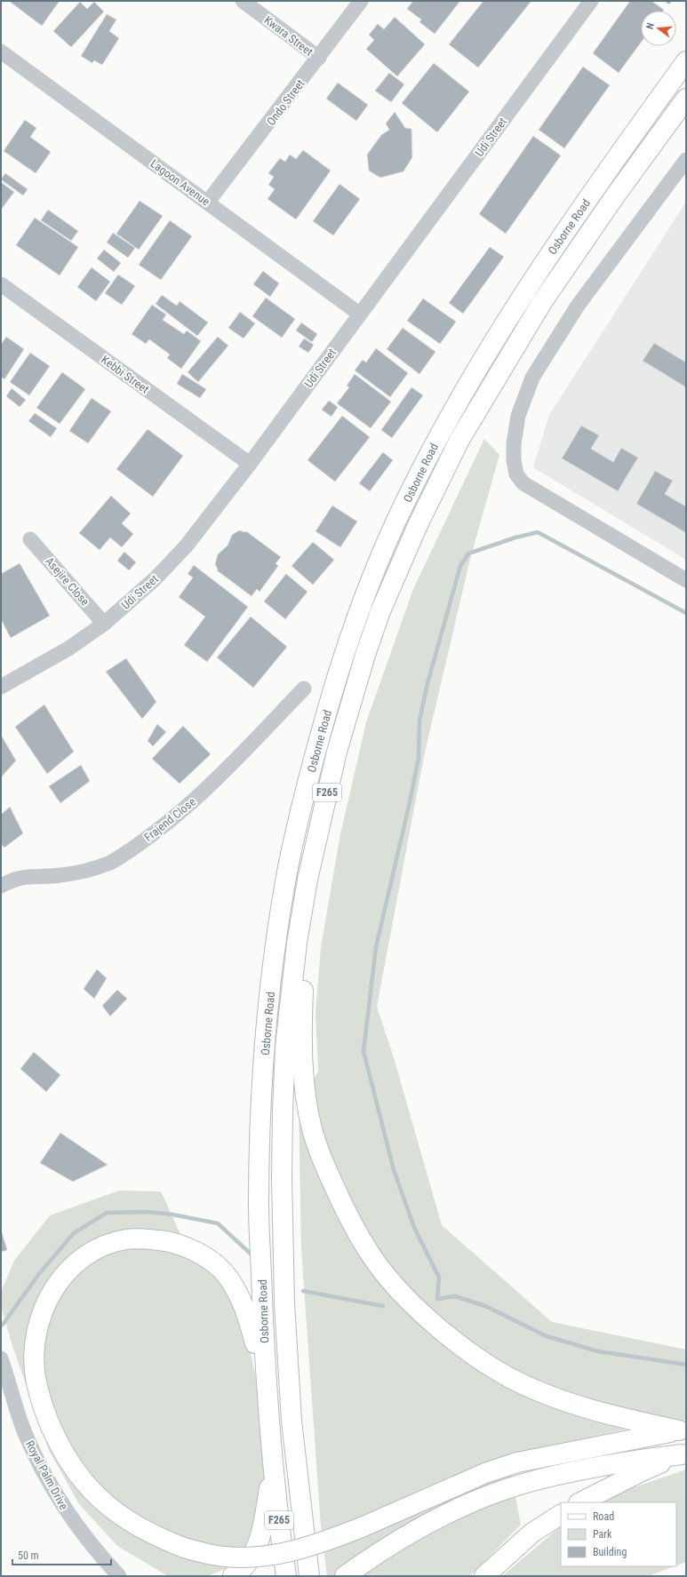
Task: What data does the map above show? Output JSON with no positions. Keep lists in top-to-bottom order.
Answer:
{
  "streets": {
    "main road": ["Osborne Road", "F265"],
    "street": [
      "Kwara Street",
      "Ondo Street",
      "Udi Street",
      "Lagoon Avenue",
      "Kebbi Street",
      "Asejire Close",
      "Frajend Close",
      "Royal Palm Drive"
    ]
  },
  "crossings": [
    ["Kwara Street", "Ondo Street"],
    ["Ondo Street", "Lagoon Avenue"],
    ["Udi Street", "Lagoon Avenue"],
    ["Udi Street", "Kebbi Street"],
    ["Udi Street", "Asejire Close"]
  ],
  "legend": ["Road", "Park", "Building"],
  "scale_bar": "50 m",
  "north": "left"
}
